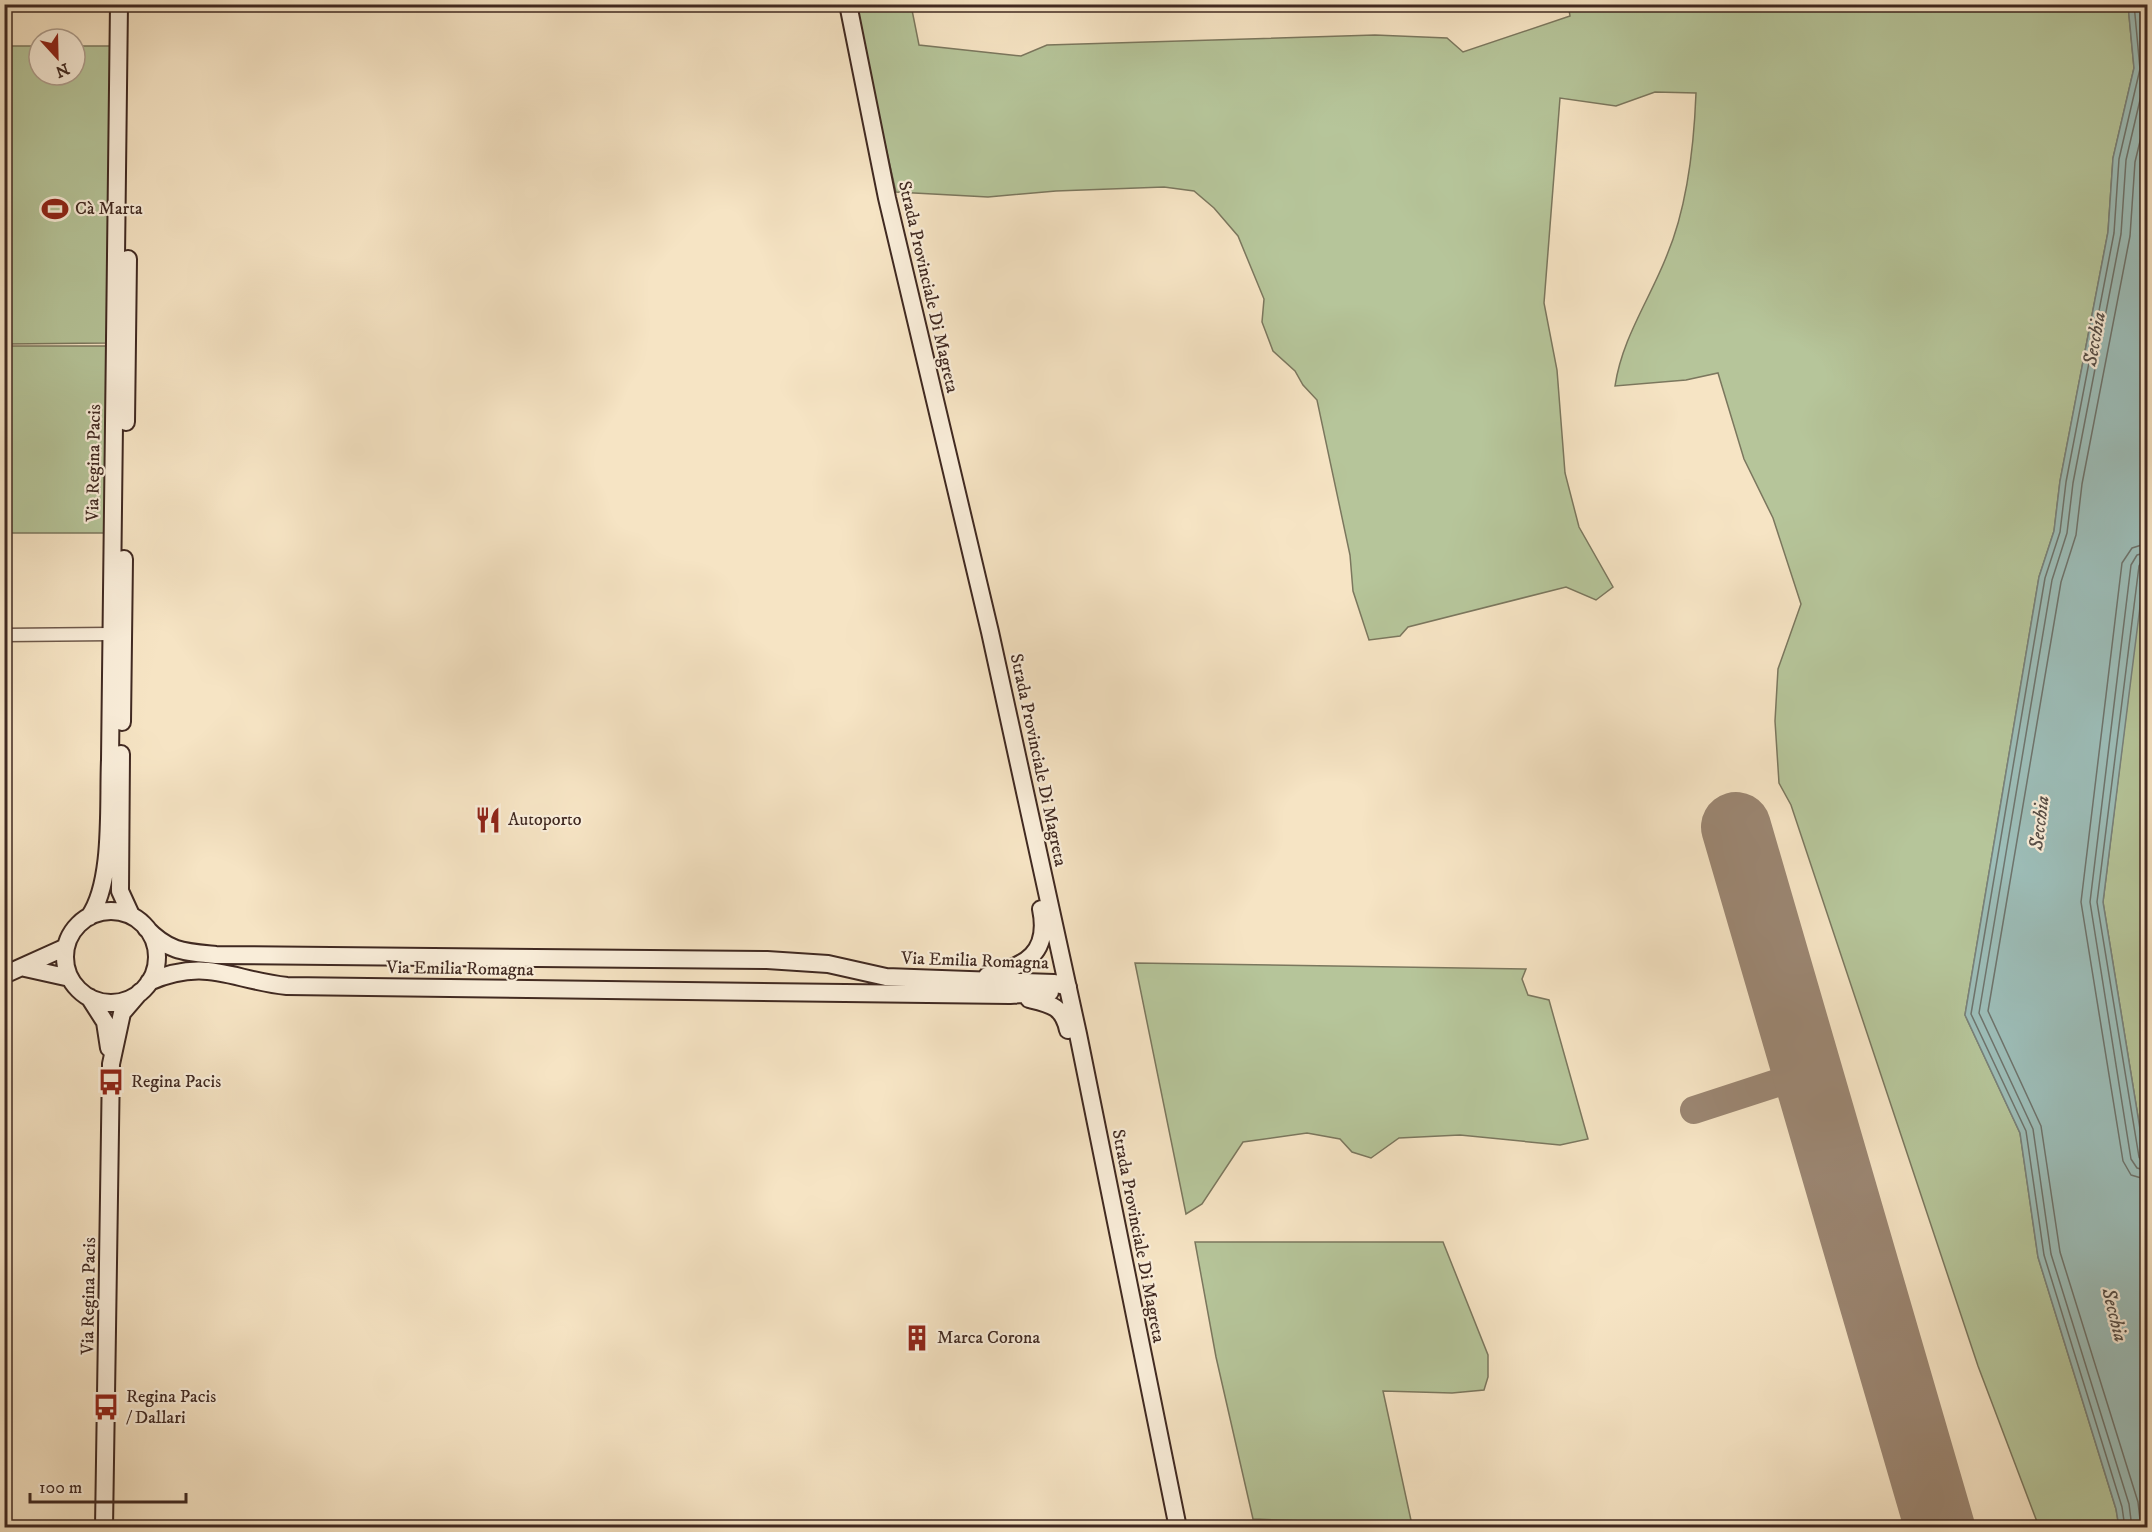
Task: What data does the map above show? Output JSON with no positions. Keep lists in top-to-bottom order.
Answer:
{
  "streets": {
    "street": ["Strada Provinciale Di Magreta", "Via Regina Pacis", "Via Emilia Romagna"]
  },
  "crossings": [
    ["Strada Provinciale Di Magreta", "Via Emilia Romagna"],
    ["Via Regina Pacis", "Via Emilia Romagna"]
  ],
  "water": ["Secchia"],
  "places": {
    "sports": ["Cà Marta"],
    "restaurant": ["Autoporto"],
    "bus stop": ["Regina Pacis", "Regina Pacis / Dallari"],
    "building": ["Marca Corona"]
  },
  "scale_bar": "100 m",
  "north": "bottom"
}
